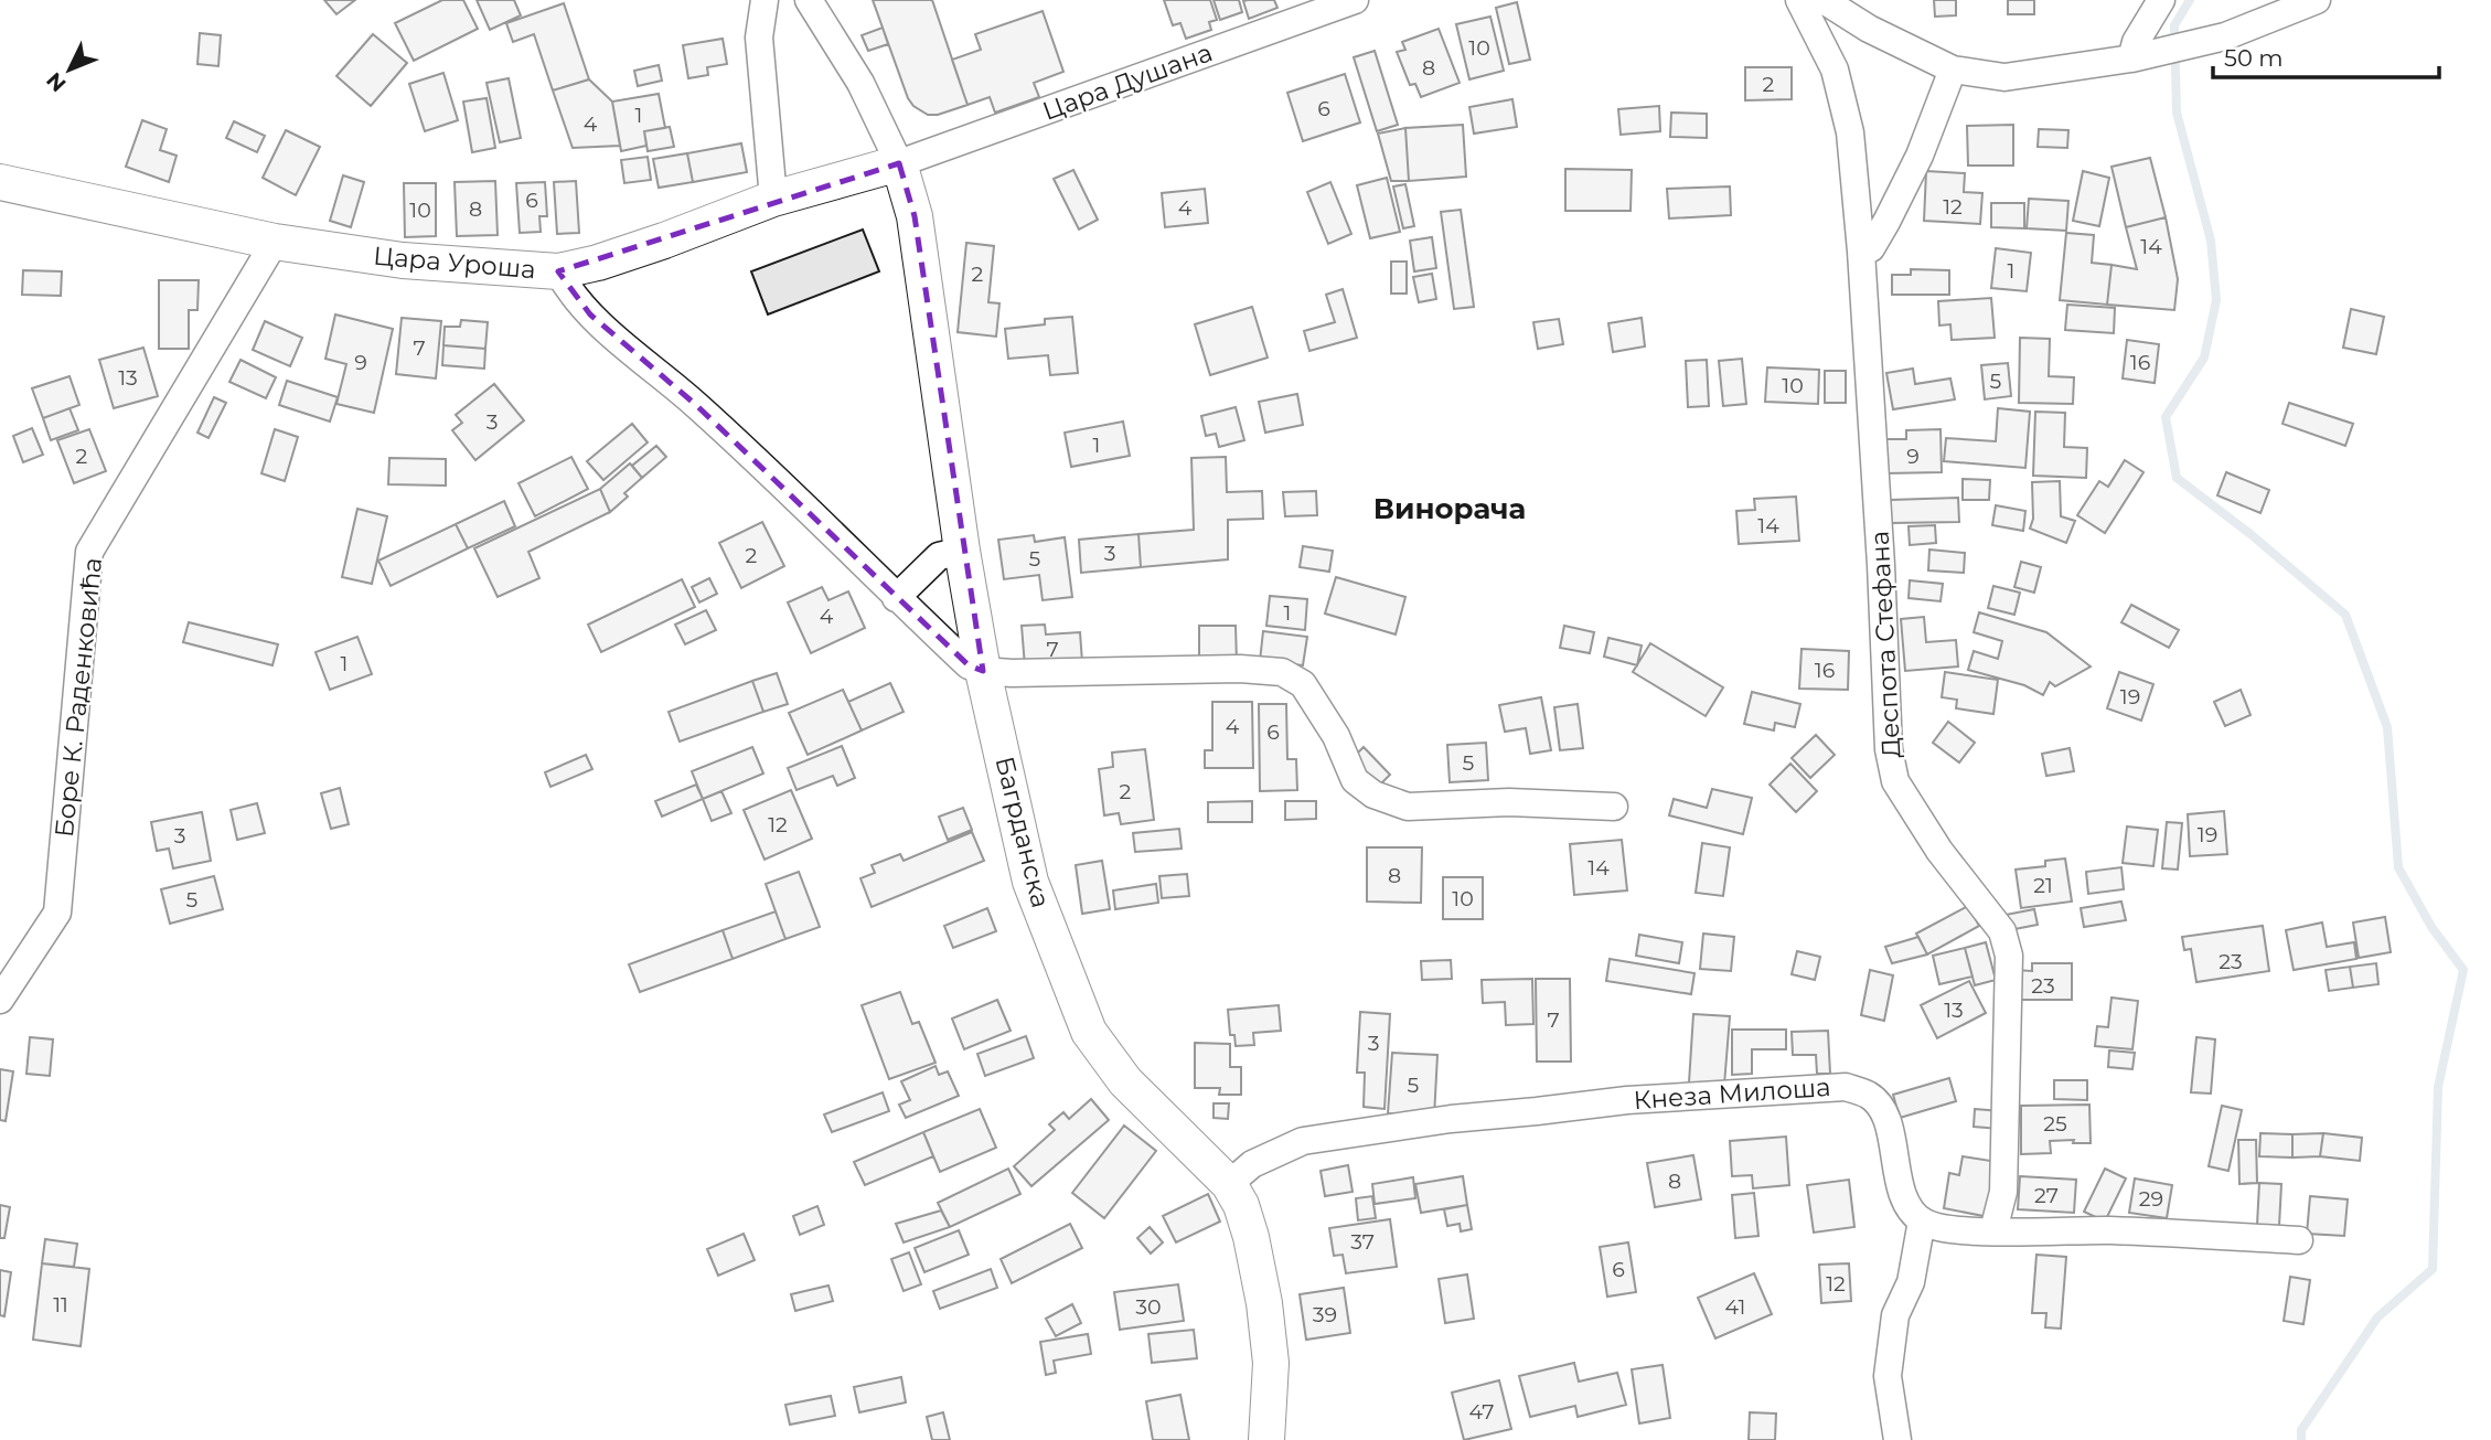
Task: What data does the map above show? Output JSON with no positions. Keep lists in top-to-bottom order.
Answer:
{
  "streets": {
    "street": [
      "Цара Душана",
      "Цара Уроша",
      "Деспота Стефана",
      "Боре К. Раденковића",
      "Багрданска",
      "Кнеза Милоша"
    ]
  },
  "crossings": [
    ["Цара Душана", "Цара Уроша"],
    ["Цара Душана", "Багрданска"],
    ["Цара Уроша", "Боре К. Раденковића"],
    ["Цара Уроша", "Багрданска"],
    ["Багрданска", "Кнеза Милоша"]
  ],
  "districts": ["Винорача"],
  "house_numbers": [
    "10",
    "8",
    "2",
    "6",
    "1",
    "4",
    "6",
    "12",
    "4",
    "8",
    "10",
    "14",
    "1",
    "2",
    "7",
    "9",
    "16",
    "13",
    "5",
    "10",
    "3",
    "1",
    "2",
    "9",
    "14",
    "3",
    "2",
    "5",
    "1",
    "4",
    "7",
    "1",
    "16",
    "19",
    "4",
    "6",
    "5",
    "2",
    "12",
    "19",
    "3",
    "14",
    "8",
    "21",
    "10",
    "5",
    "23",
    "23",
    "13",
    "7",
    "3",
    "5",
    "25",
    "8",
    "27",
    "29",
    "37",
    "6",
    "12",
    "11",
    "30",
    "41",
    "39",
    "47"
  ],
  "scale_bar": "50 m",
  "north": "bottom left"
}
